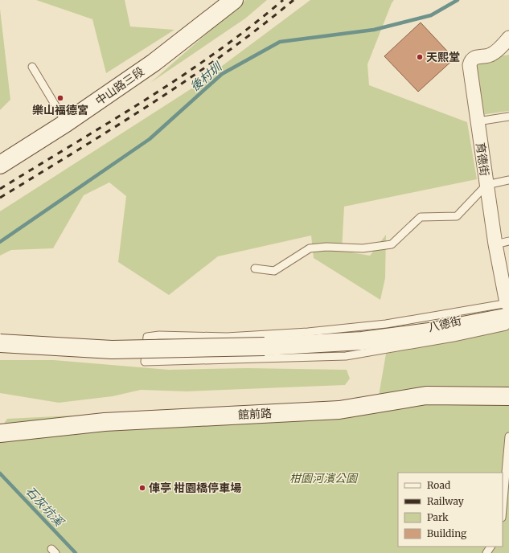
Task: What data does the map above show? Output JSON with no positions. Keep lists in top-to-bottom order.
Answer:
{
  "streets": {
    "street": [
      "中山路三段",
      "育德街",
      "八德街",
      "館前路"
    ]
  },
  "crossings": [
    ["育德街", "八德街"]
  ],
  "water": ["後村圳", "石灰坑溪"],
  "parks": ["柑園河濱公園"],
  "places": ["天熙堂", "樂山福德宮", "俥亭 柑園橋停車場"],
  "legend": [
    "Road",
    "Railway",
    "Park",
    "Building"
  ]
}
